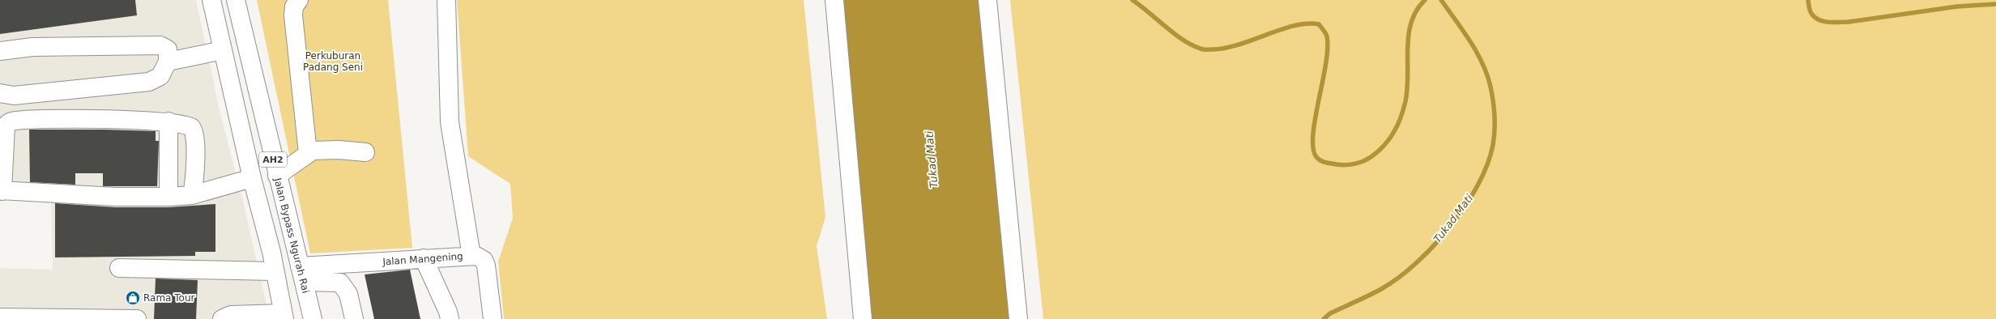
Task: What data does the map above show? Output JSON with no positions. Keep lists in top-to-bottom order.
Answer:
{
  "streets": {
    "main road": ["AH2", "Jalan Bypass Ngurah Rai", "Jalan Mangening"]
  },
  "crossings": [
    ["Jalan Bypass Ngurah Rai", "Jalan Mangening"]
  ],
  "water": ["Tukad Mati"],
  "parks": ["Perkuburan Padang Seni"],
  "places": {
    "shop": ["Rama Tour"]
  }
}
